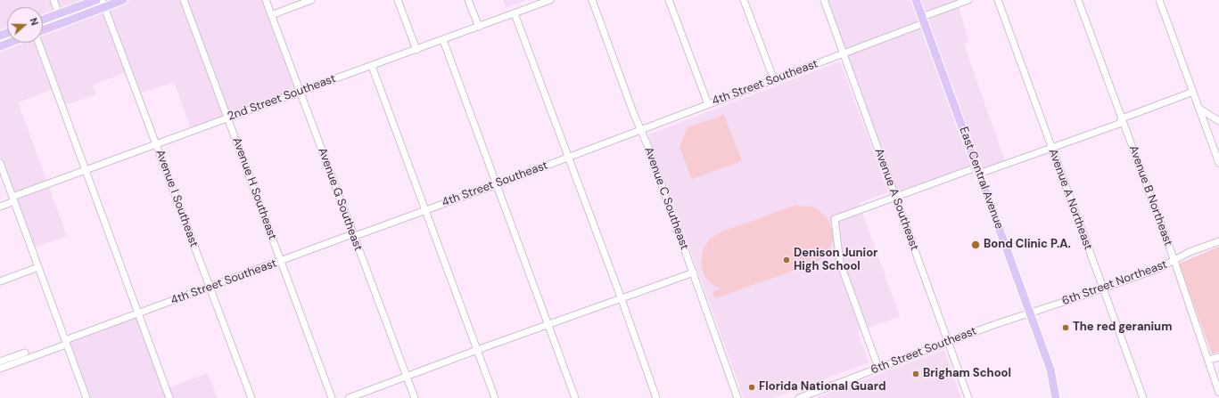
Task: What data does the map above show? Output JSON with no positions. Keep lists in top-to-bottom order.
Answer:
{
  "streets": {
    "main road": ["East Central Avenue"],
    "street": [
      "4th Street Southeast",
      "2nd Street Southeast",
      "Avenue H Southeast",
      "Avenue B Northeast",
      "Avenue I Southeast",
      "Avenue C Southeast",
      "Avenue G Southeast",
      "Avenue A Southeast",
      "Avenue A Northeast",
      "6th Street Northeast",
      "6th Street Southeast"
    ]
  },
  "crossings": [
    ["4th Street Southeast", "East Central Avenue"],
    ["4th Street Southeast", "Avenue H Southeast"],
    ["4th Street Southeast", "Avenue I Southeast"],
    ["4th Street Southeast", "Avenue C Southeast"],
    ["4th Street Southeast", "Avenue G Southeast"],
    ["4th Street Southeast", "Avenue A Southeast"],
    ["2nd Street Southeast", "Avenue H Southeast"],
    ["2nd Street Southeast", "Avenue I Southeast"],
    ["2nd Street Southeast", "Avenue G Southeast"],
    ["East Central Avenue", "6th Street Northeast"],
    ["East Central Avenue", "6th Street Southeast"],
    ["Avenue B Northeast", "6th Street Northeast"],
    ["Avenue A Southeast", "6th Street Southeast"],
    ["Avenue A Northeast", "6th Street Northeast"],
    ["6th Street Northeast", "6th Street Southeast"]
  ],
  "places": [
    "Bond Clinic P.A.",
    "Denison Junior High School",
    "The red geranium",
    "Brigham School",
    "Florida National Guard"
  ],
  "north": "right"
}
